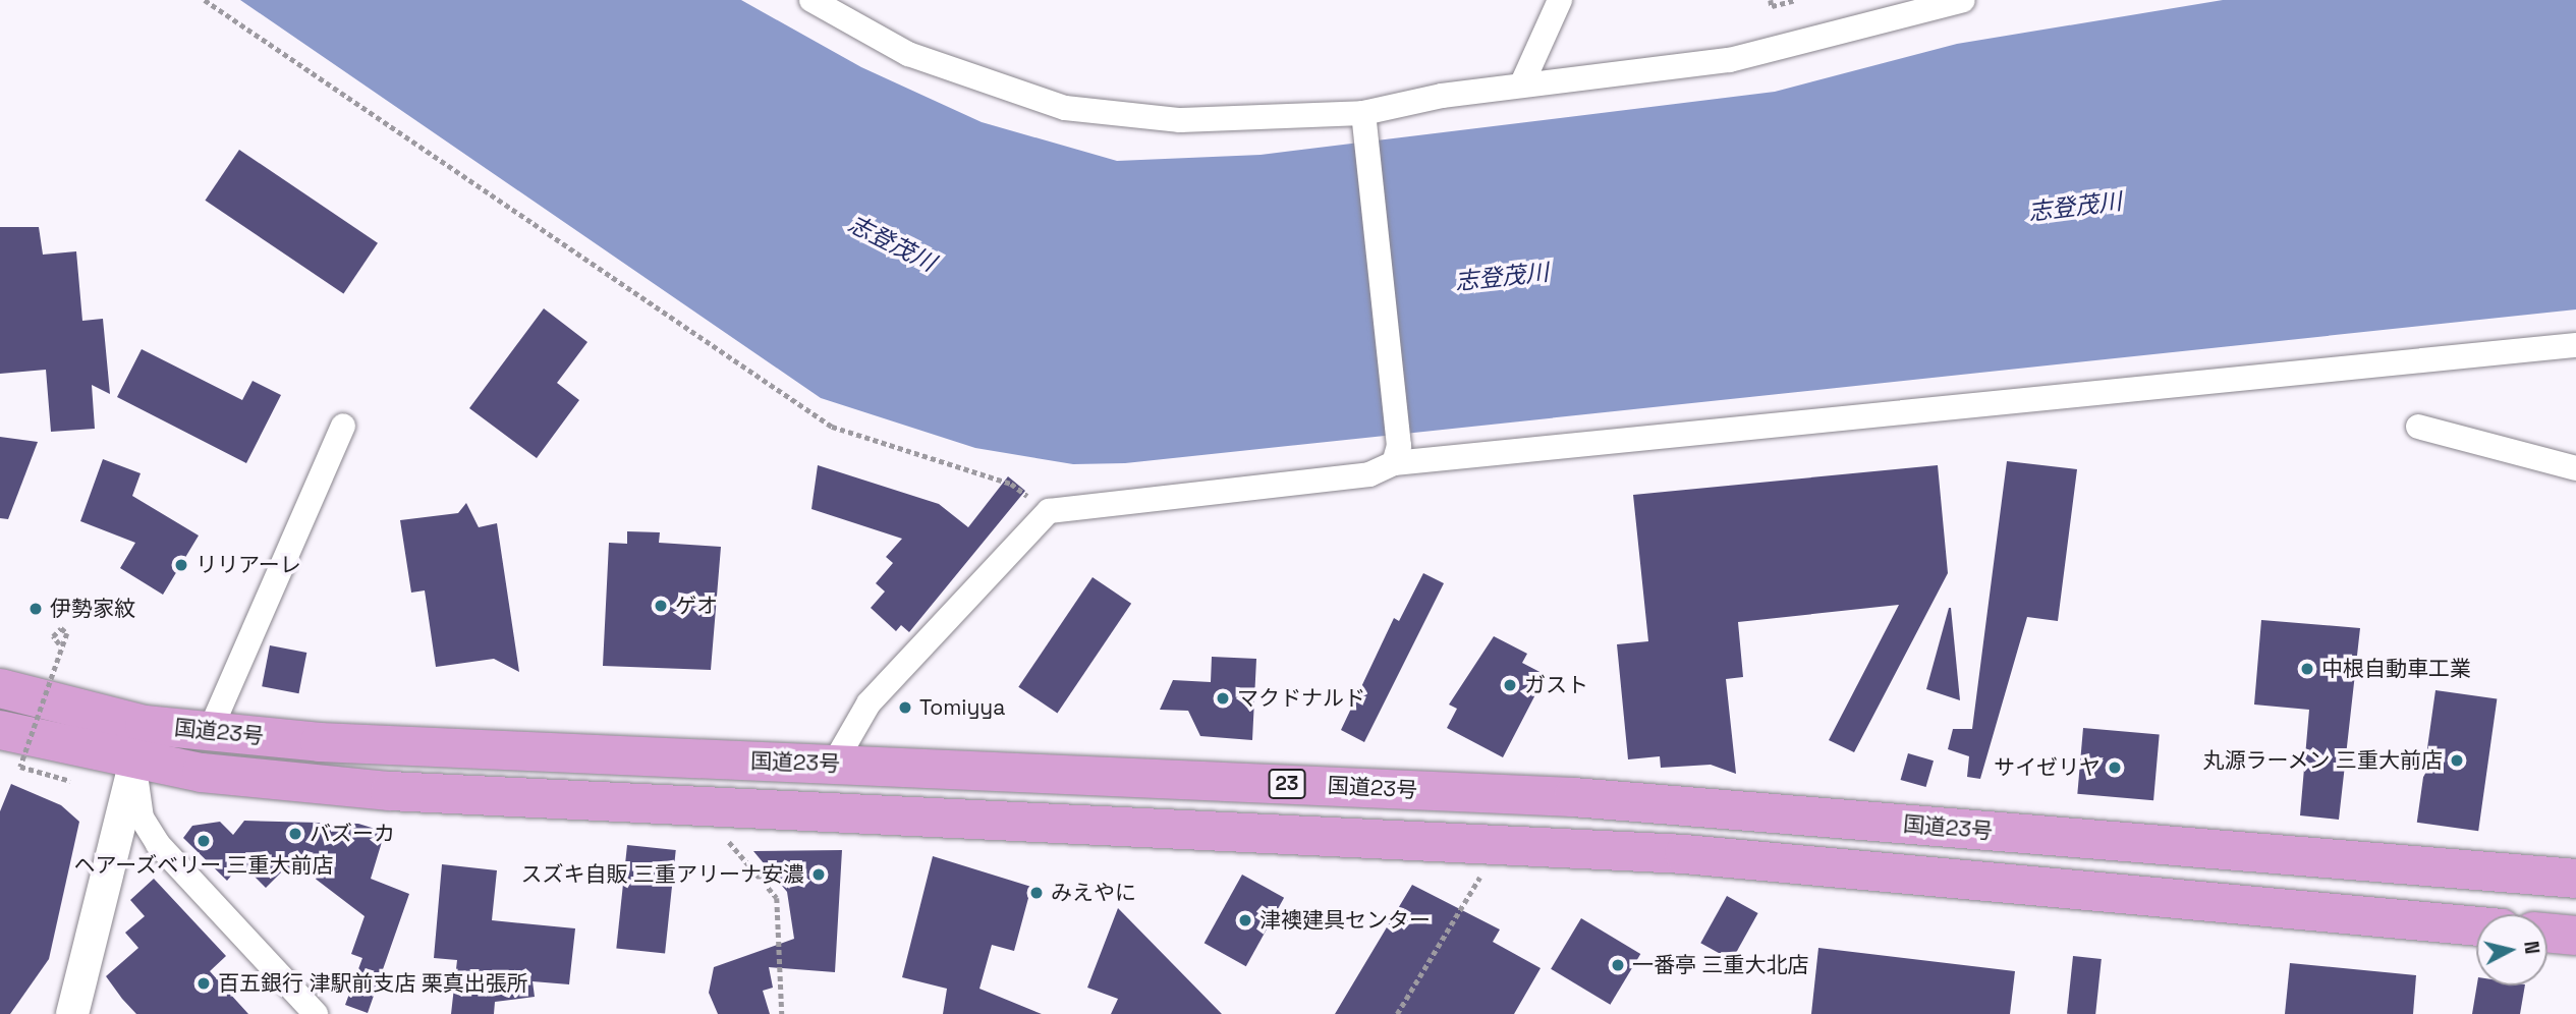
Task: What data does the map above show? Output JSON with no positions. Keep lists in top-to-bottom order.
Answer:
{
  "streets": {
    "highway": ["国道23号", "23"]
  },
  "water": ["志登茂川"],
  "places": [
    "リリアーレ",
    "ゲオ",
    "伊勢家紋",
    "中根自動車工業",
    "ガスト",
    "マクドナルド",
    "Tomiyya",
    "丸源ラーメン 三重大前店",
    "サイゼリヤ",
    "バズーカ",
    "ヘアーズベリー 三重大前店",
    "スズキ自販 三重アリーナ安濃",
    "みえやに",
    "津襖建具センター",
    "一番亭 三重大北店",
    "百五銀行 津駅前支店 栗真出張所"
  ],
  "north": "right"
}
